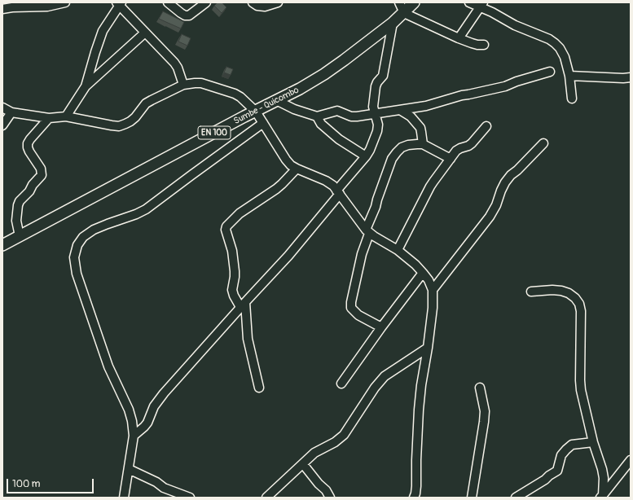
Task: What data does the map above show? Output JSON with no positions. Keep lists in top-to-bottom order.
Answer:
{
  "streets": {
    "main road": ["Sumbe - Quicombo", "EN 100"]
  },
  "scale_bar": "100 m"
}
